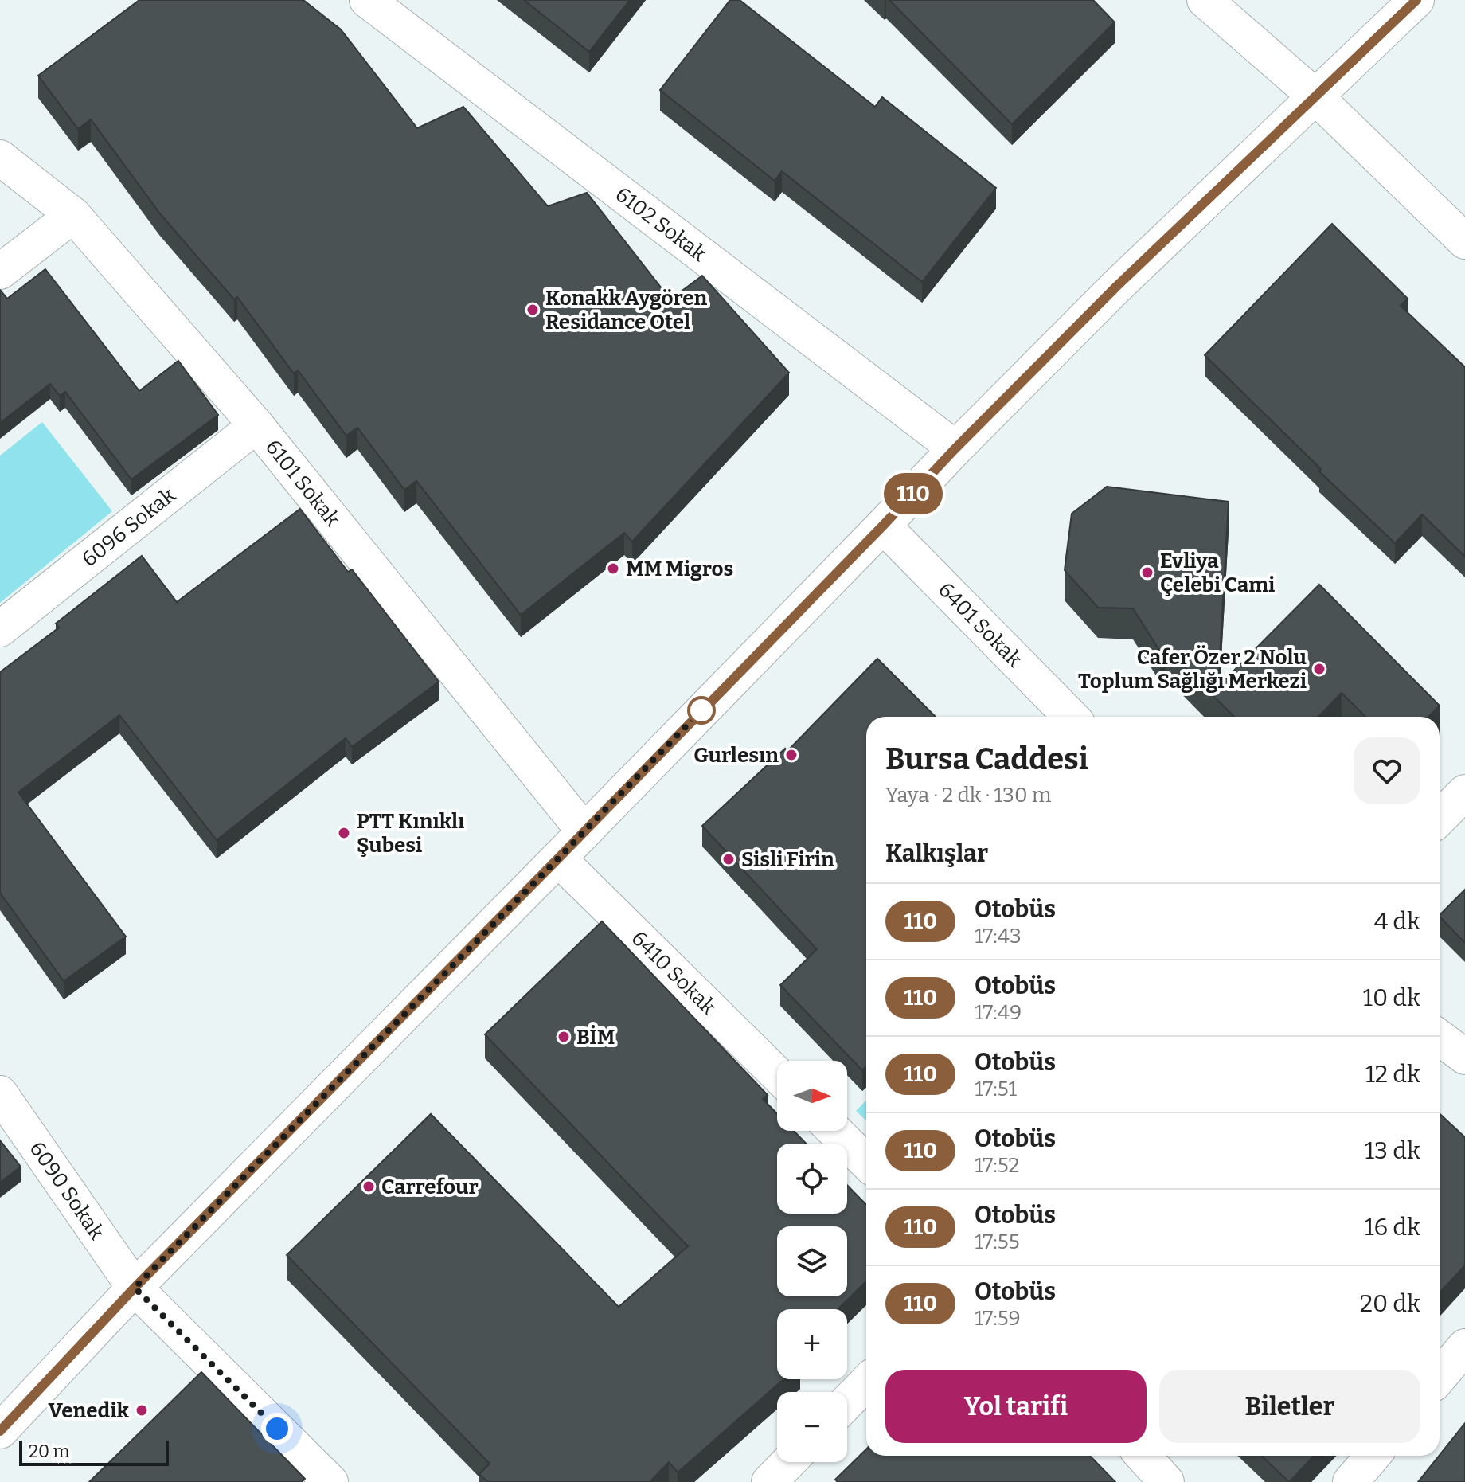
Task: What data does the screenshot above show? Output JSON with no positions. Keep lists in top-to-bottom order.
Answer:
{
  "streets": {
    "street": [
      "6102 Sokak",
      "6101 Sokak",
      "6096 Sokak",
      "6401 Sokak",
      "6410 Sokak",
      "6090 Sokak"
    ]
  },
  "crossings": [
    ["6101 Sokak", "6096 Sokak"]
  ],
  "places": [
    "Konakk Aygören Residance Otel",
    "MM Migros",
    "Evliya Çelebi Cami",
    "Cafer Özer 2 Nolu Toplum Sağlığı Merkezi",
    "Gurlesın",
    "PTT Kınıklı Şubesi",
    "Sisli Firin",
    "BİM",
    "Carrefour",
    "Venedik"
  ],
  "lines": ["bus line 110"],
  "scale_bar": "20 m",
  "north": "right",
  "page": {
    "on_map": "110",
    "heading": [
      ["Bursa Caddesi", "Yaya · 2 dk · 130 m"],
      "Kalkışlar"
    ],
    "list": [
      {
        "mark": "110",
        "name": "Otobüs",
        "note": "17:43",
        "value": "4 dk"
      },
      {
        "mark": "110",
        "name": "Otobüs",
        "note": "17:49",
        "value": "10 dk"
      },
      {
        "mark": "110",
        "name": "Otobüs",
        "note": "17:51",
        "value": "12 dk"
      },
      {
        "mark": "110",
        "name": "Otobüs",
        "note": "17:52",
        "value": "13 dk"
      },
      {
        "mark": "110",
        "name": "Otobüs",
        "note": "17:55",
        "value": "16 dk"
      },
      {
        "mark": "110",
        "name": "Otobüs",
        "note": "17:59",
        "value": "20 dk"
      }
    ],
    "map_buttons": ["+", "−"],
    "buttons": ["Yol tarifi", "Biletler"],
    "scale": "20 m"
  }
}
